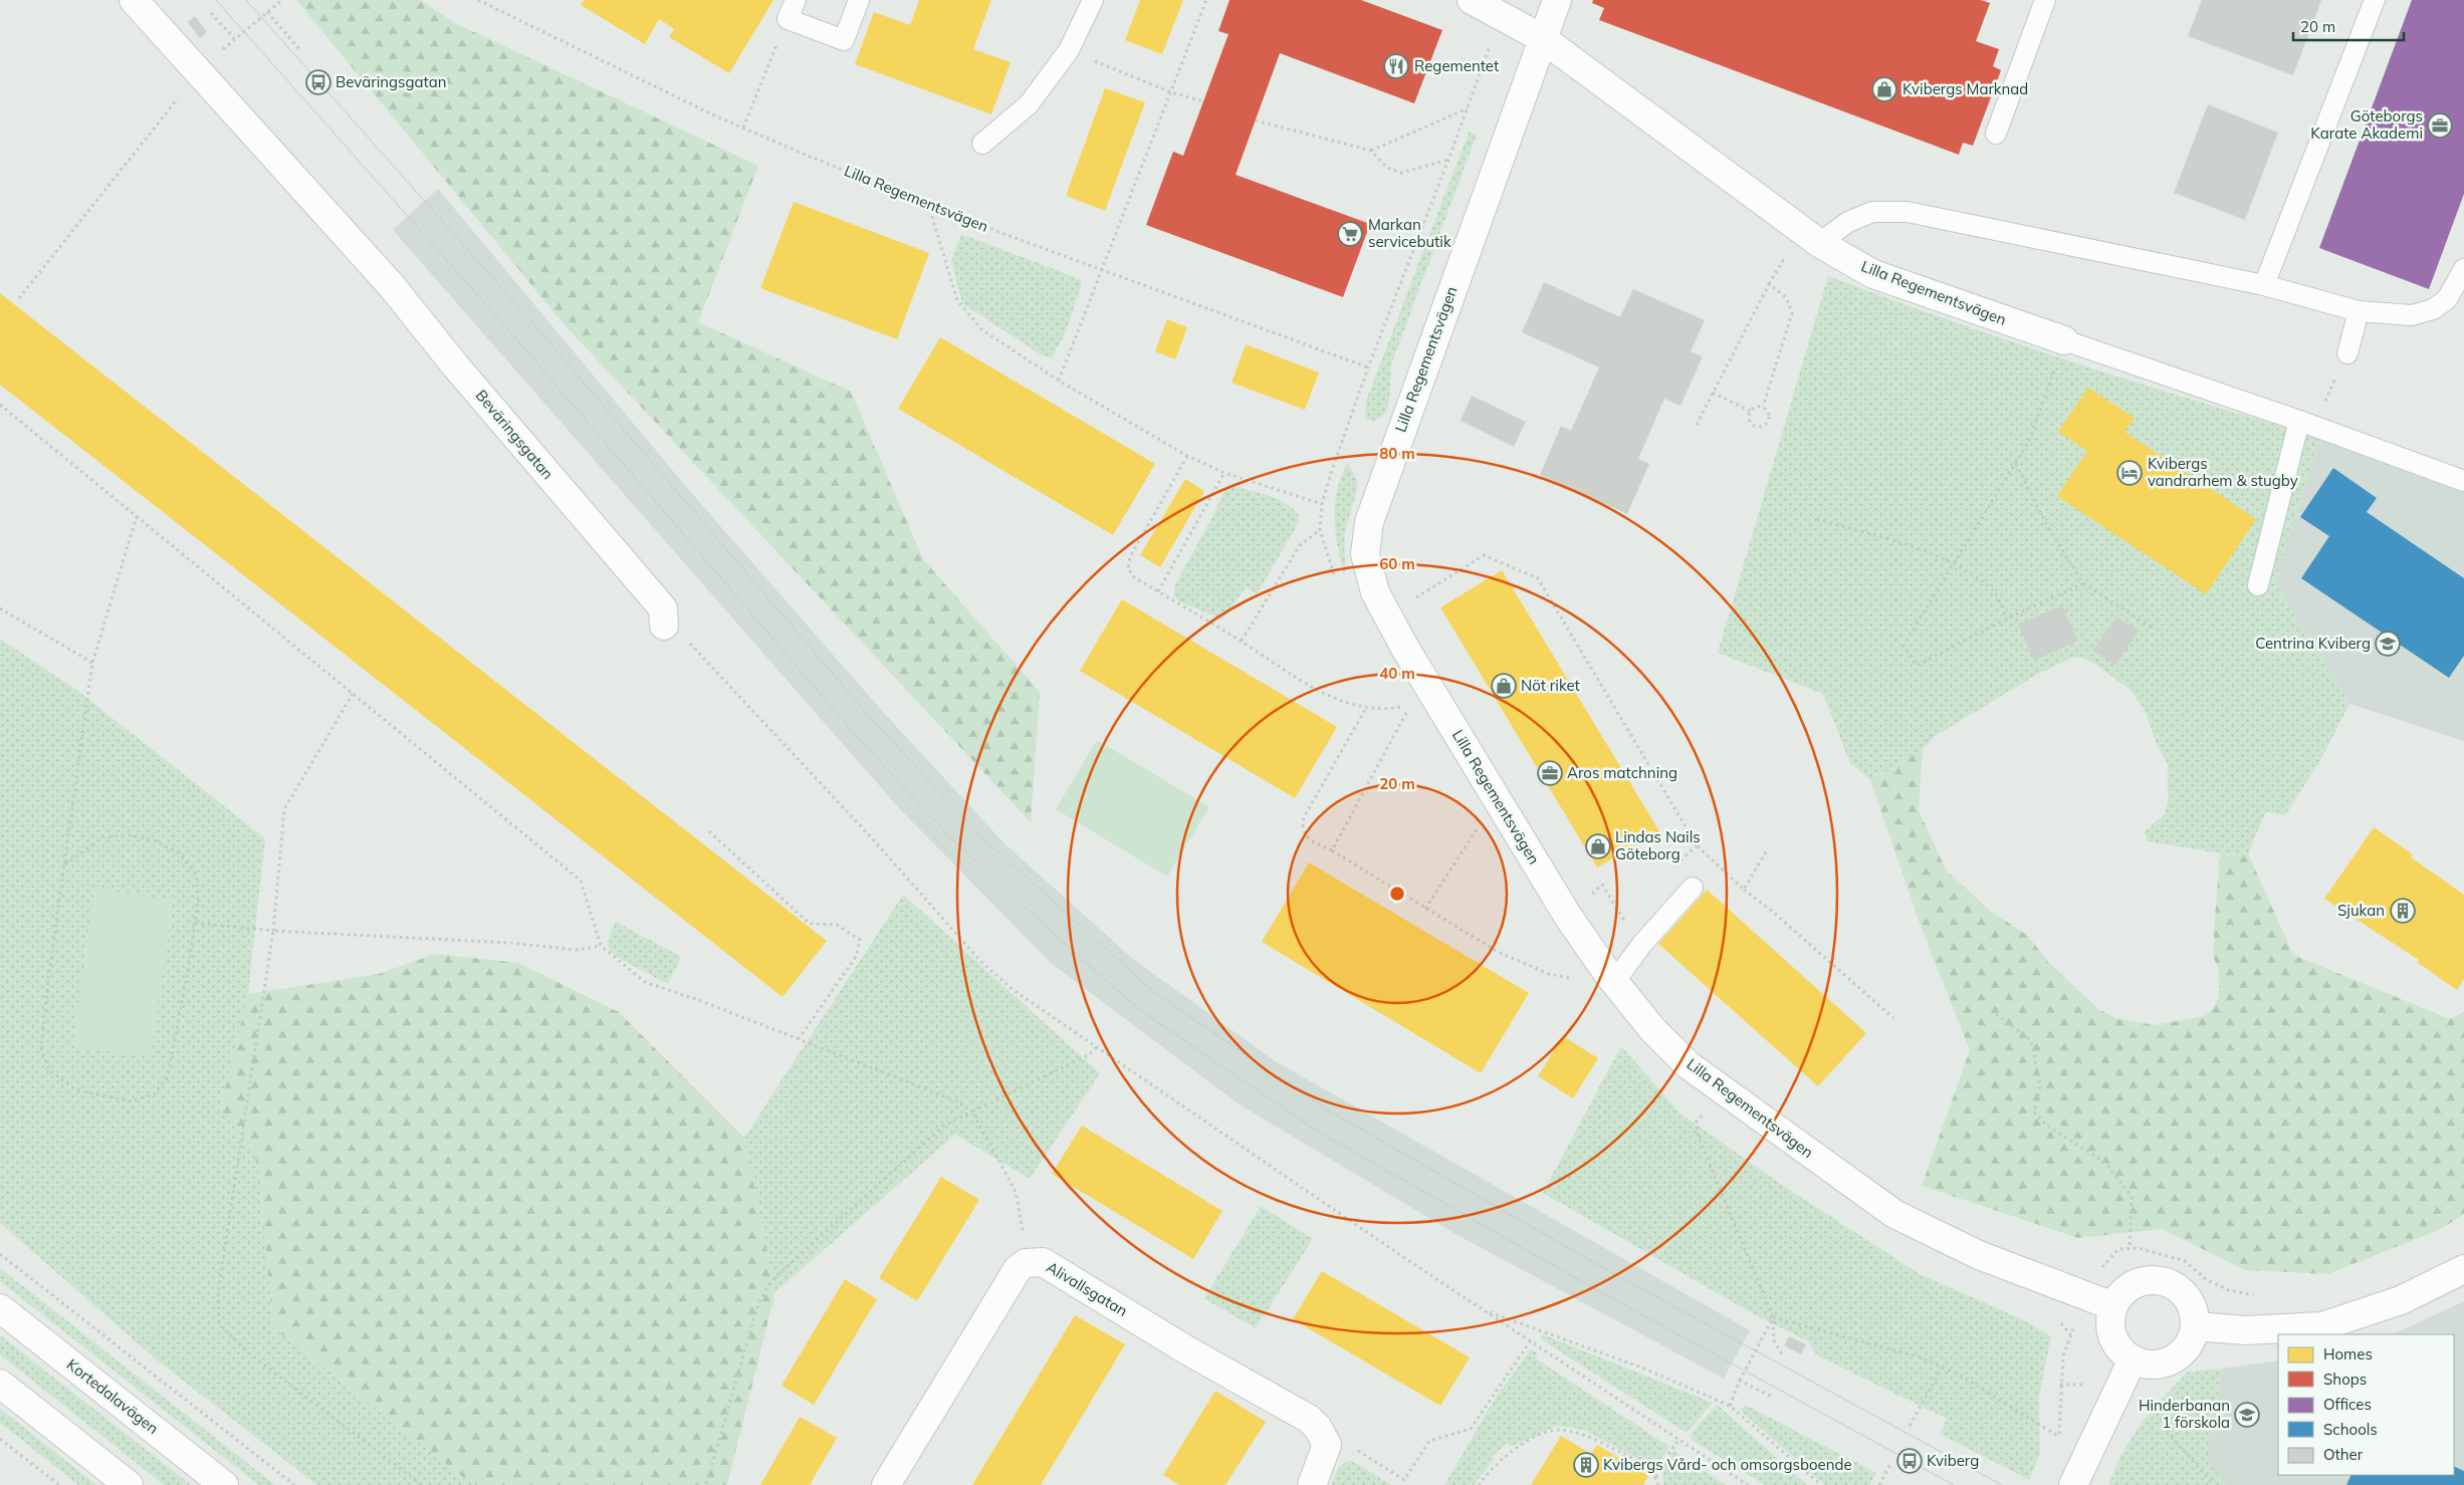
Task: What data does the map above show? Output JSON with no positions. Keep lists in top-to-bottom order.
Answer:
{
  "streets": {
    "street": [
      "Lilla Regementsvägen",
      "Beväringsgatan",
      "Alivallsgatan",
      "Kortedalavägen"
    ]
  },
  "places": {
    "restaurant": ["Regementet"],
    "bus stop": ["Beväringsgatan", "Kviberg"],
    "shop": ["Kvibergs Marknad", "Nöt riket", "Lindas Nails Göteborg"],
    "office": ["Göteborgs Karate Akademi", "Aros matchning"],
    "supermarket": ["Markan servicebutik"],
    "hotel": ["Kvibergs vandrarhem & stugby"],
    "school or university": ["Centrina Kviberg", "Hinderbanan 1 förskola"],
    "building": ["Sjukan", "Kvibergs Vård- och omsorgsboende"]
  },
  "legend": [
    "Homes",
    "Shops",
    "Offices",
    "Schools",
    "Other"
  ],
  "scale_bar": "20 m",
  "rings": [
    "80 m",
    "60 m",
    "40 m",
    "20 m"
  ]
}
